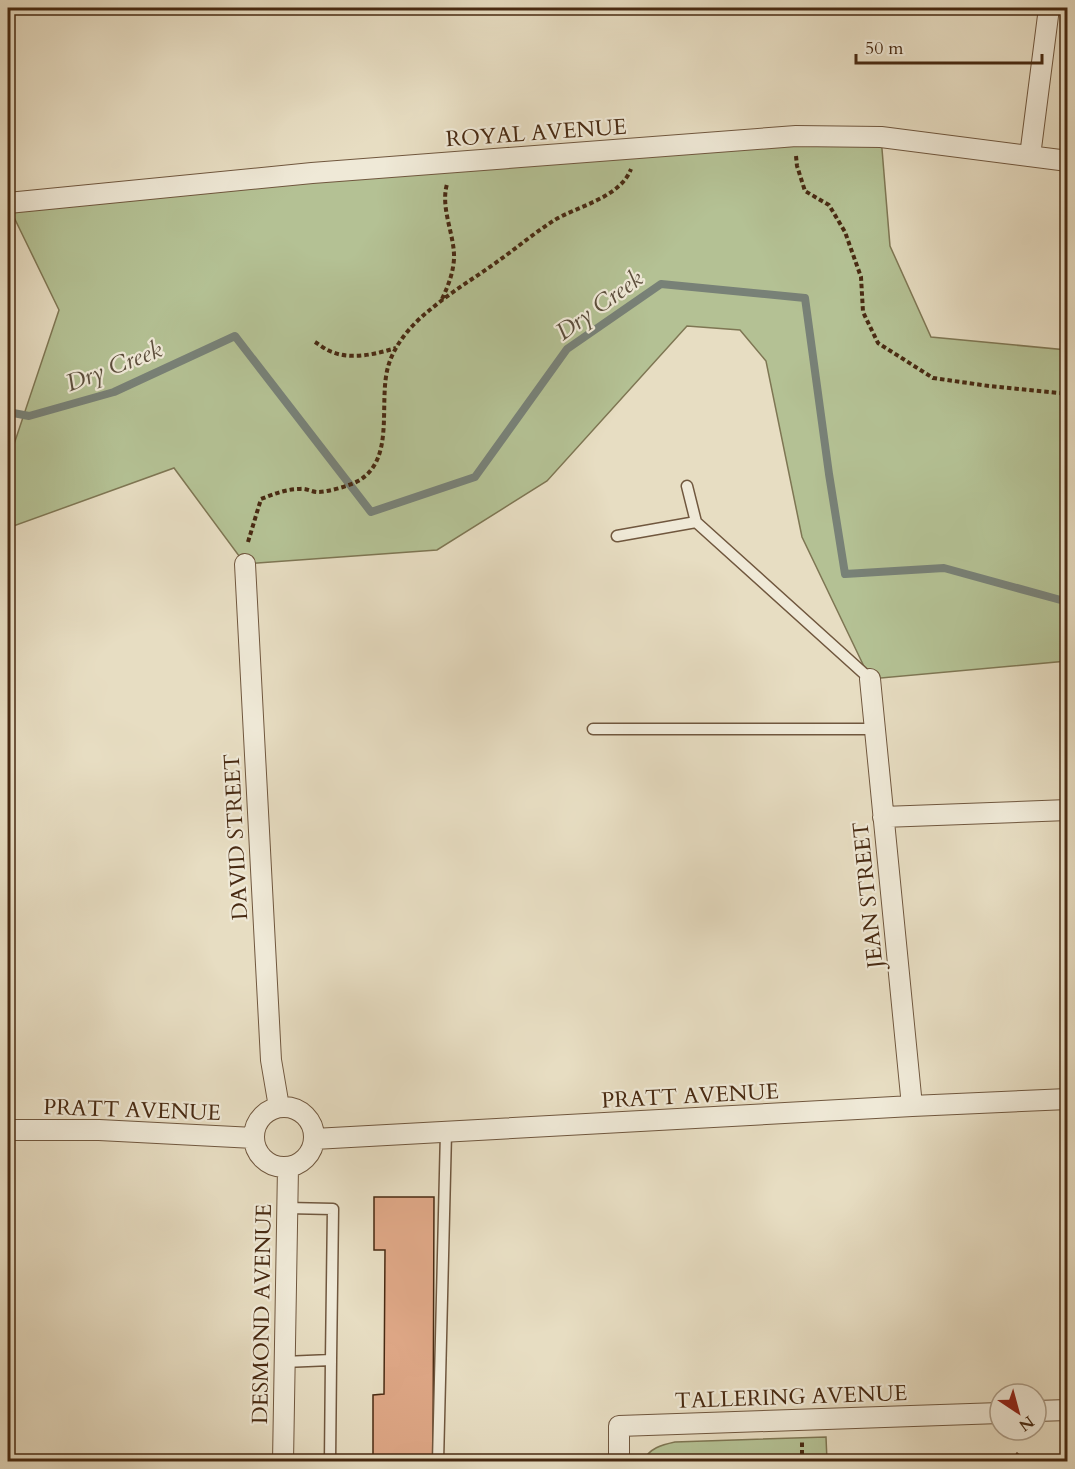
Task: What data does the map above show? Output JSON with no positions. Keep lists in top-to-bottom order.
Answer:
{
  "streets": {
    "street": [
      "ROYAL AVENUE",
      "DAVID STREET",
      "JEAN STREET",
      "PRATT AVENUE",
      "DESMOND AVENUE",
      "TALLERING AVENUE"
    ]
  },
  "crossings": [
    ["DAVID STREET", "PRATT AVENUE"],
    ["DAVID STREET", "DESMOND AVENUE"],
    ["JEAN STREET", "PRATT AVENUE"],
    ["PRATT AVENUE", "DESMOND AVENUE"]
  ],
  "water": ["Dry Creek"],
  "scale_bar": "50 m",
  "north": "bottom right"
}
